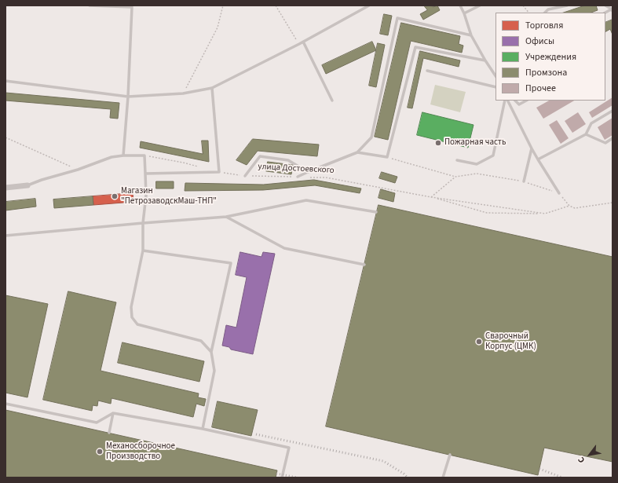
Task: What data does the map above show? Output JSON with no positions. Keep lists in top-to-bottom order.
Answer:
{
  "streets": {
    "path": ["улица Достоевского"]
  },
  "places": [
    "Пожарная часть",
    "Магазин \"ПетрозаводскМаш-ТНП\"",
    "Сварочный Корпус (ЦМК)",
    "Механосборочное Производство"
  ],
  "legend": [
    "Торговля",
    "Офисы",
    "Учреждения",
    "Промзона",
    "Прочее"
  ],
  "north": "bottom left"
}
